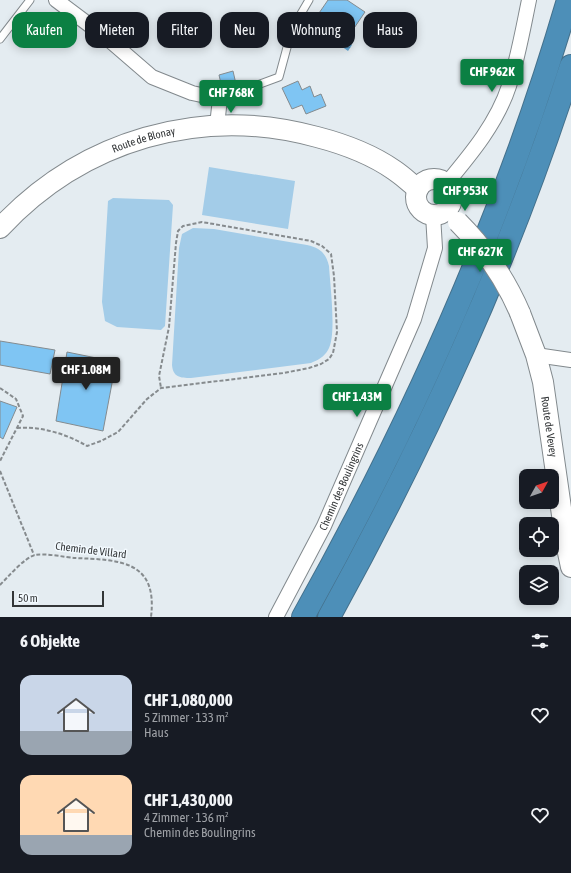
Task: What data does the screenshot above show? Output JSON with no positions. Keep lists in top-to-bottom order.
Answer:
{
  "streets": {
    "street": ["Route de Blonay", "Route de Vevey", "Chemin des Boulingrins"],
    "path": ["Chemin de Villard"]
  },
  "crossings": [
    ["Route de Blonay", "Route de Vevey"],
    ["Route de Blonay", "Chemin des Boulingrins"],
    ["Route de Vevey", "Chemin des Boulingrins"]
  ],
  "scale_bar": "50 m",
  "north": "top right",
  "page": {
    "chip": [
      "Kaufen",
      "Mieten",
      "Filter",
      "Neu",
      "Wohnung",
      "Haus"
    ],
    "price": [
      "CHF 962K",
      "CHF 768K",
      "CHF 953K",
      "CHF 627K",
      "CHF 1.08M",
      "CHF 1.43M"
    ],
    "scale": "50 m",
    "heading": "6 Objekte",
    "list": [
      {
        "name": "CHF 1,080,000",
        "note": "5 Zimmer · 133 m² · Haus"
      },
      {
        "name": "CHF 1,430,000",
        "note": "4 Zimmer · 136 m² · Chemin des Boulingrins"
      }
    ]
  }
}
